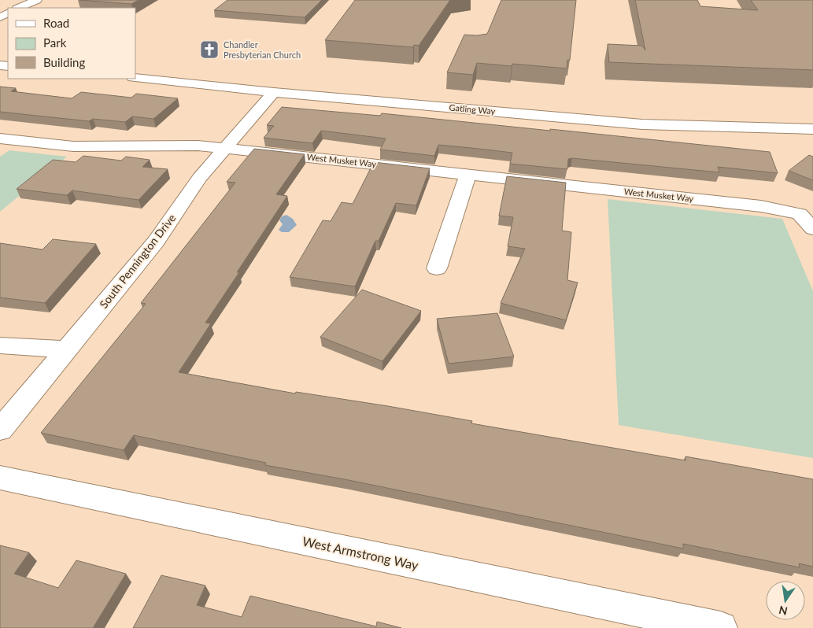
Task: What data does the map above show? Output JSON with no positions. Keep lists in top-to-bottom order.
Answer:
{
  "streets": {
    "street": [
      "Gatling Way",
      "West Musket Way",
      "South Pennington Drive",
      "West Armstrong Way"
    ]
  },
  "crossings": [
    ["Gatling Way", "South Pennington Drive"],
    ["West Musket Way", "South Pennington Drive"]
  ],
  "places": {
    "church": ["Chandler Presbyterian Church"]
  },
  "legend": ["Road", "Park", "Building"],
  "north": "bottom"
}
